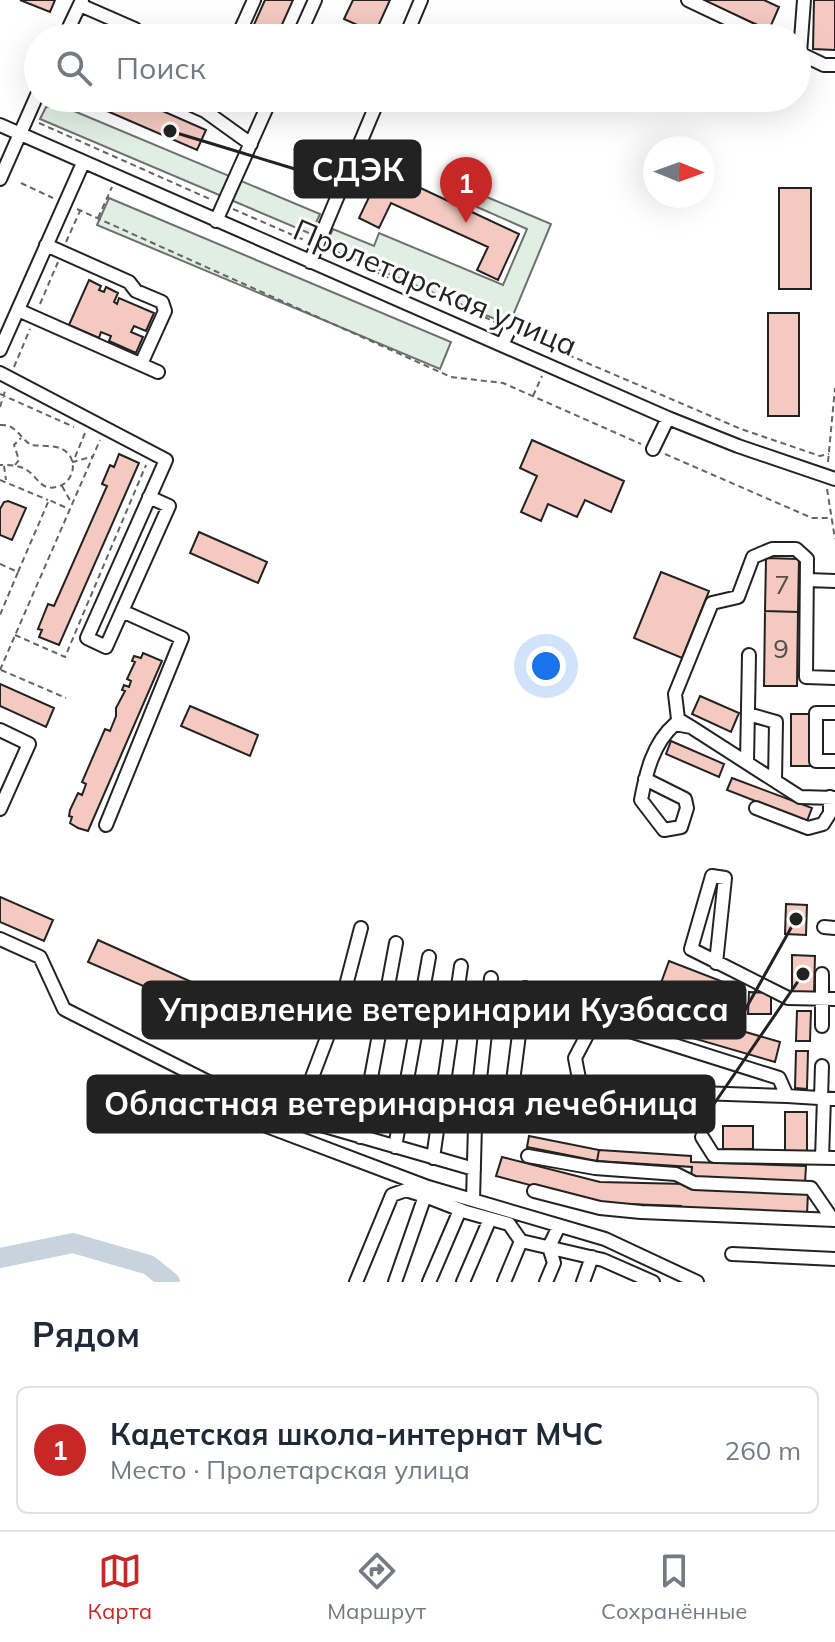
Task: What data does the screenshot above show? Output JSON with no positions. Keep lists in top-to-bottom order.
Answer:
{
  "streets": {
    "street": ["Пролетарская улица"]
  },
  "places": ["СДЭК", "Управление ветеринарии Кузбасса", "Областная ветеринарная лечебница"],
  "house_numbers": ["7", "9"],
  "north": "right",
  "page": {
    "search": "Поиск",
    "pins": "1",
    "heading": "Рядом",
    "list": [
      {
        "mark": "1",
        "name": "Кадетская школа-интернат МЧС",
        "note": "Место · Пролетарская улица",
        "value": "260 m"
      }
    ],
    "nav": ["Карта", "Маршрут", "Сохранённые"]
  }
}
